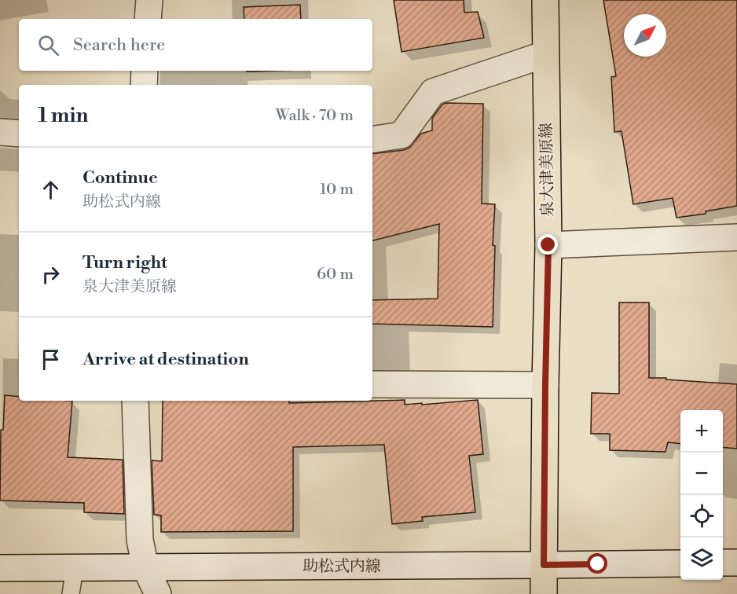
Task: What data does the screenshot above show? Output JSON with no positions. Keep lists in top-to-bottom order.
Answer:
{
  "streets": {
    "main road": ["泉大津美原線"],
    "street": ["助松式内線"]
  },
  "crossings": [
    ["泉大津美原線", "助松式内線"]
  ],
  "north": "top right",
  "page": {
    "search": "Search here",
    "heading": ["1 min", "Walk · 70 m"],
    "list": [
      ["Continue", "助松式内線", "10 m"],
      ["Turn right", "泉大津美原線", "60 m"],
      "Arrive at destination"
    ],
    "map_buttons": ["+", "−"]
  }
}
